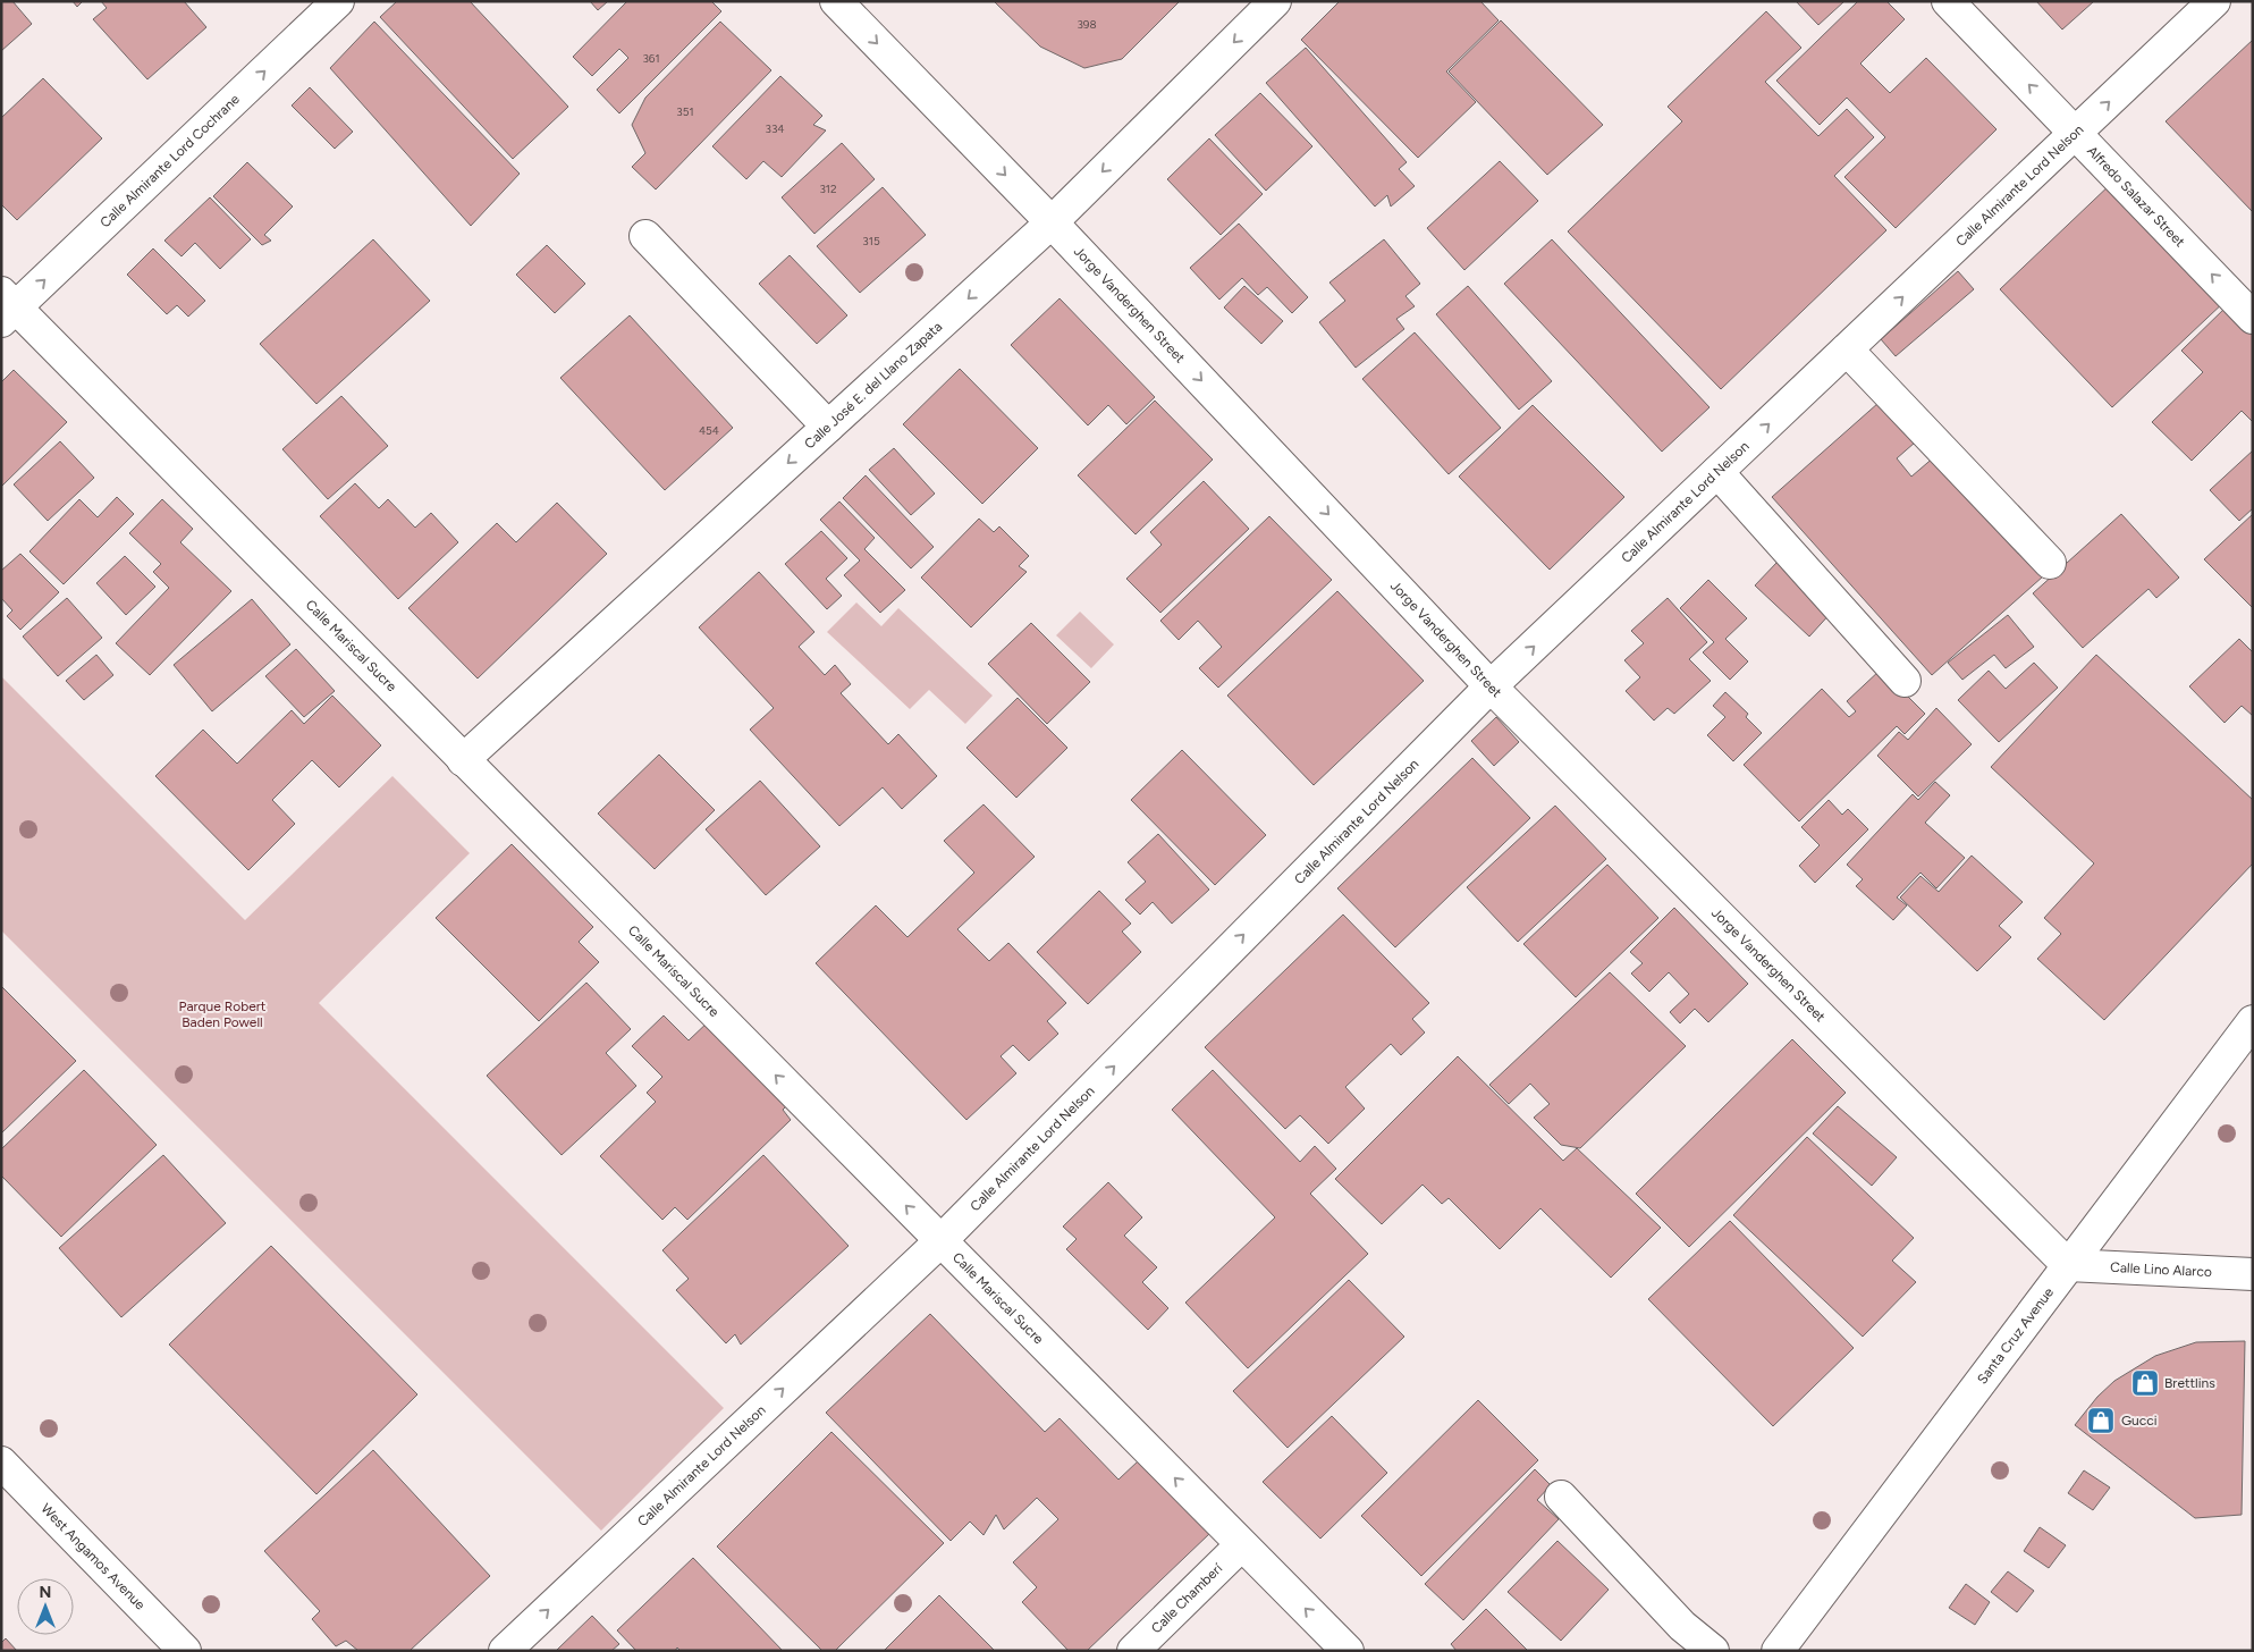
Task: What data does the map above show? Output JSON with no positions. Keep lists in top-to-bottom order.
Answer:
{
  "streets": {
    "street": [
      "Calle Almirante Lord Cochrane",
      "Calle Almirante Lord Nelson",
      "Alfredo Salazar Street",
      "Jorge Vanderghen Street",
      "Calle José E. del Llano Zapata",
      "Calle Mariscal Sucre",
      "Calle Lino Alarco",
      "Santa Cruz Avenue",
      "West Angamos Avenue",
      "Calle Chamberí"
    ]
  },
  "crossings": [
    ["Calle Almirante Lord Cochrane", "Calle Mariscal Sucre"],
    ["Calle Almirante Lord Nelson", "Alfredo Salazar Street"],
    ["Calle Almirante Lord Nelson", "Jorge Vanderghen Street"],
    ["Calle Almirante Lord Nelson", "Calle Mariscal Sucre"],
    ["Jorge Vanderghen Street", "Calle José E. del Llano Zapata"],
    ["Jorge Vanderghen Street", "Calle Lino Alarco"],
    ["Jorge Vanderghen Street", "Santa Cruz Avenue"],
    ["Calle José E. del Llano Zapata", "Calle Mariscal Sucre"],
    ["Calle Mariscal Sucre", "Calle Chamberí"],
    ["Calle Lino Alarco", "Santa Cruz Avenue"]
  ],
  "one_way": [
    "Calle Almirante Lord Cochrane",
    "Calle Almirante Lord Nelson",
    "Alfredo Salazar Street",
    "Jorge Vanderghen Street",
    "Calle José E. del Llano Zapata",
    "Calle Mariscal Sucre"
  ],
  "parks": ["Parque Robert Baden Powell"],
  "places": {
    "shop": ["Brettlins", "Gucci"]
  },
  "house_numbers": [
    "398",
    "361",
    "351",
    "334",
    "312",
    "315",
    "454"
  ],
  "north": "top"
}
